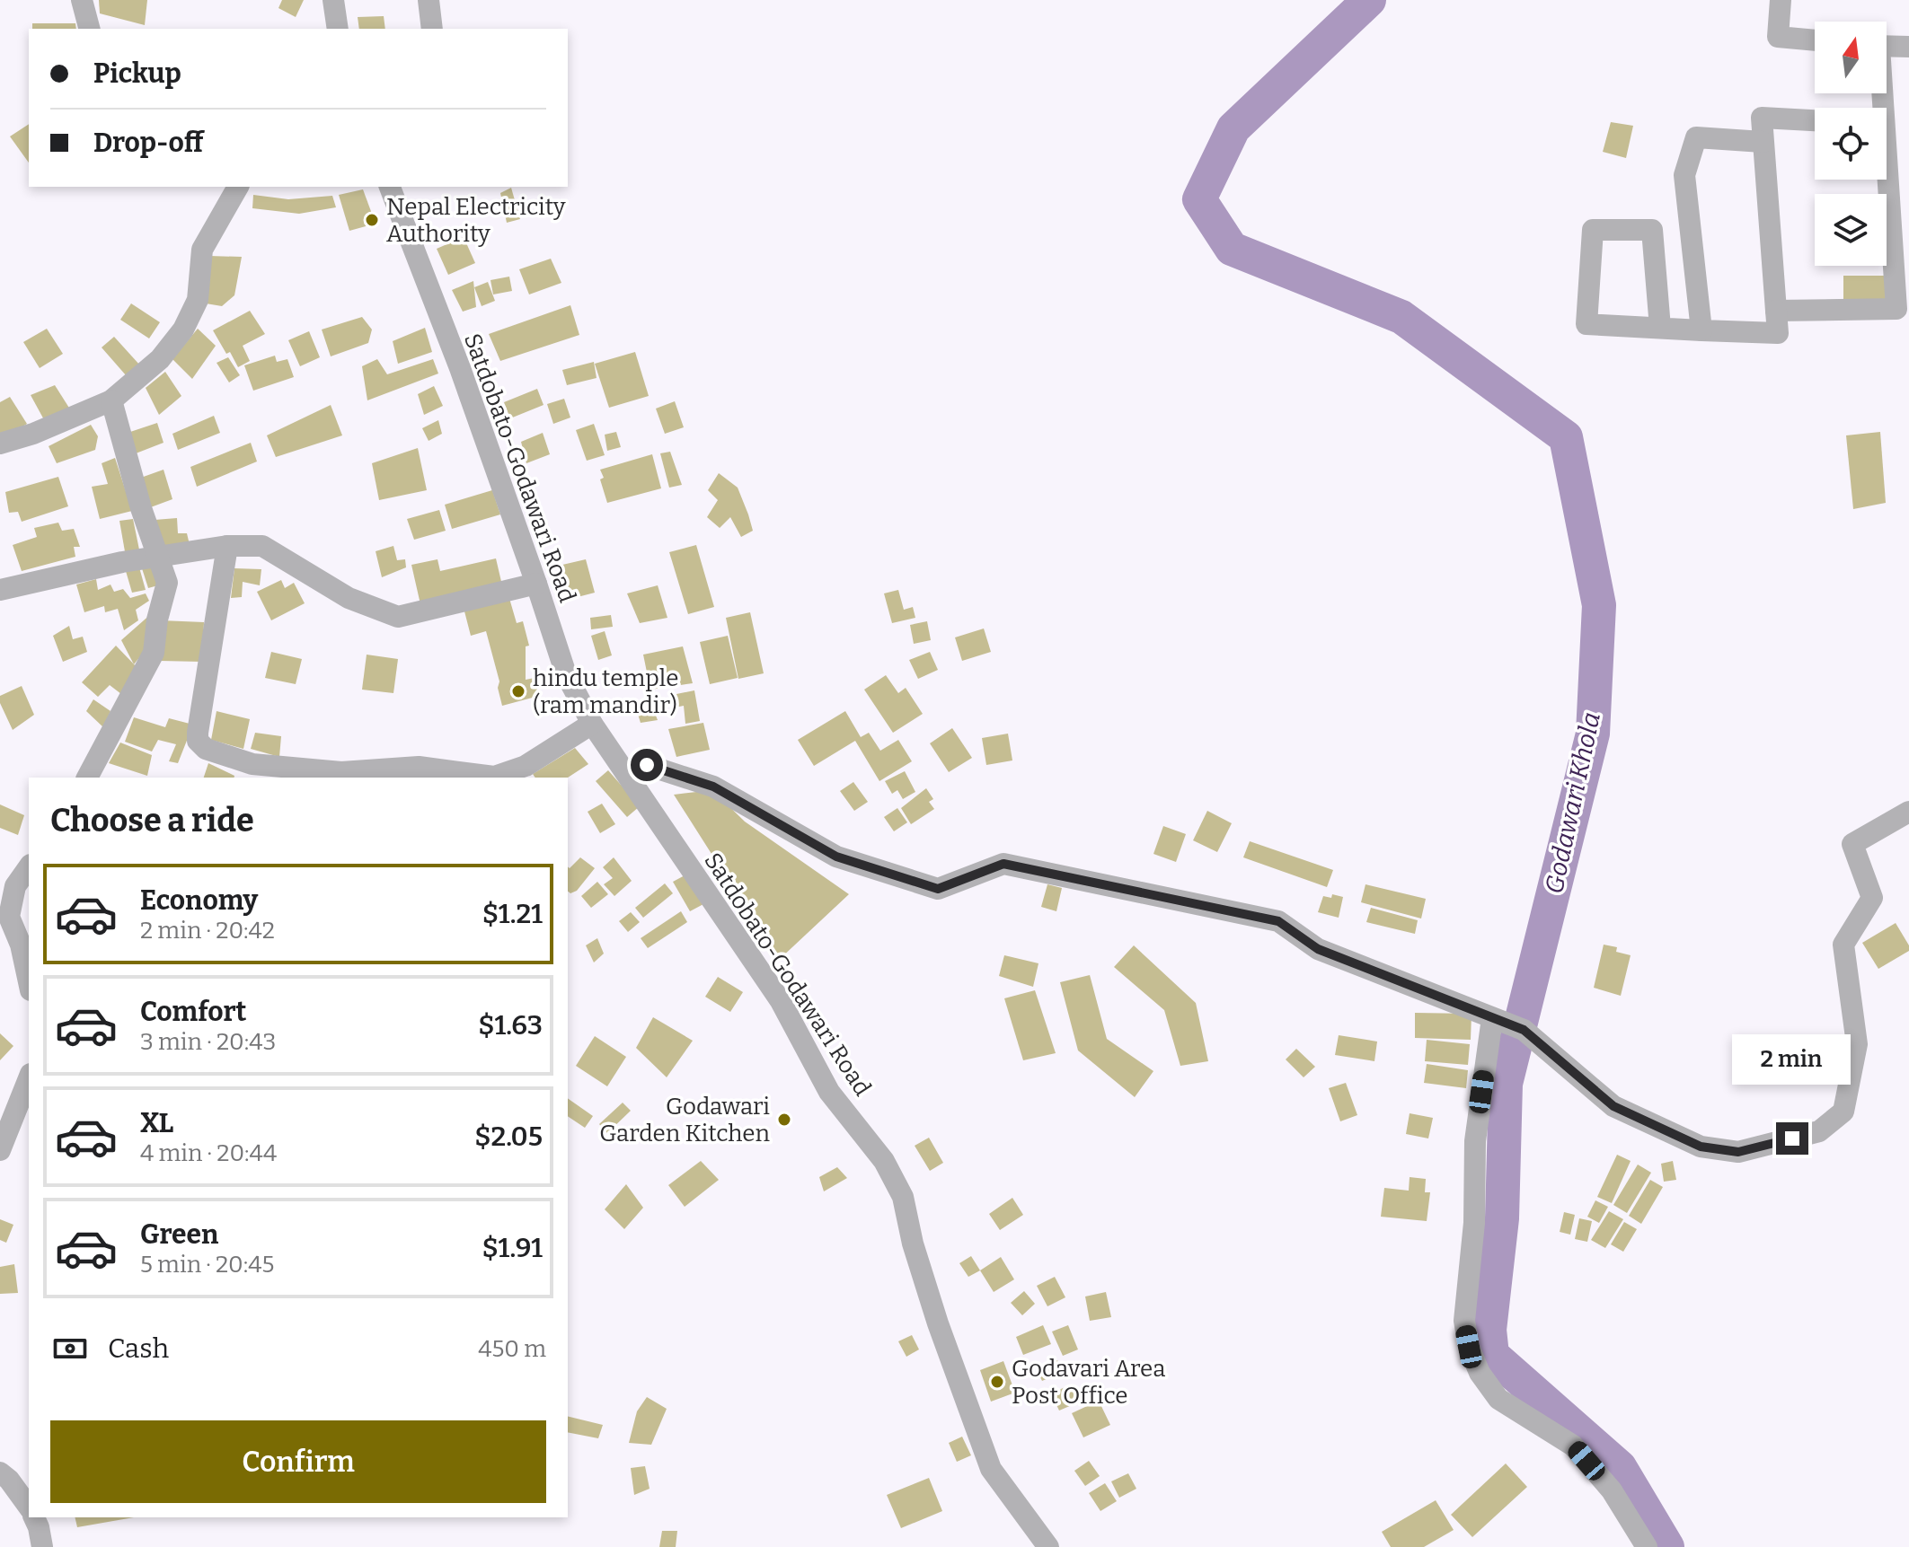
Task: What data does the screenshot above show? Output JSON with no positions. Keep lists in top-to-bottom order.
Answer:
{
  "streets": {
    "street": ["Satdobato-Godawari Road"]
  },
  "water": ["Godawari Khola"],
  "places": [
    "Nepal Electricity Authority",
    "hindu temple (ram mandir)",
    "Godawari Garden Kitchen",
    "Godavari Area Post Office"
  ],
  "north": "top",
  "page": {
    "banner": ["Pickup", "Drop-off"],
    "heading": "Choose a ride",
    "list": [
      {
        "name": "Economy",
        "note": "2 min · 20:42",
        "value": "$1.21"
      },
      {
        "name": "Comfort",
        "note": "3 min · 20:43",
        "value": "$1.63"
      },
      {
        "name": "XL",
        "note": "4 min · 20:44",
        "value": "$2.05"
      },
      {
        "name": "Green",
        "note": "5 min · 20:45",
        "value": "$1.91"
      }
    ],
    "bubble": "2 min",
    "pay": ["Cash", "450 m"],
    "buttons": "Confirm"
  }
}
